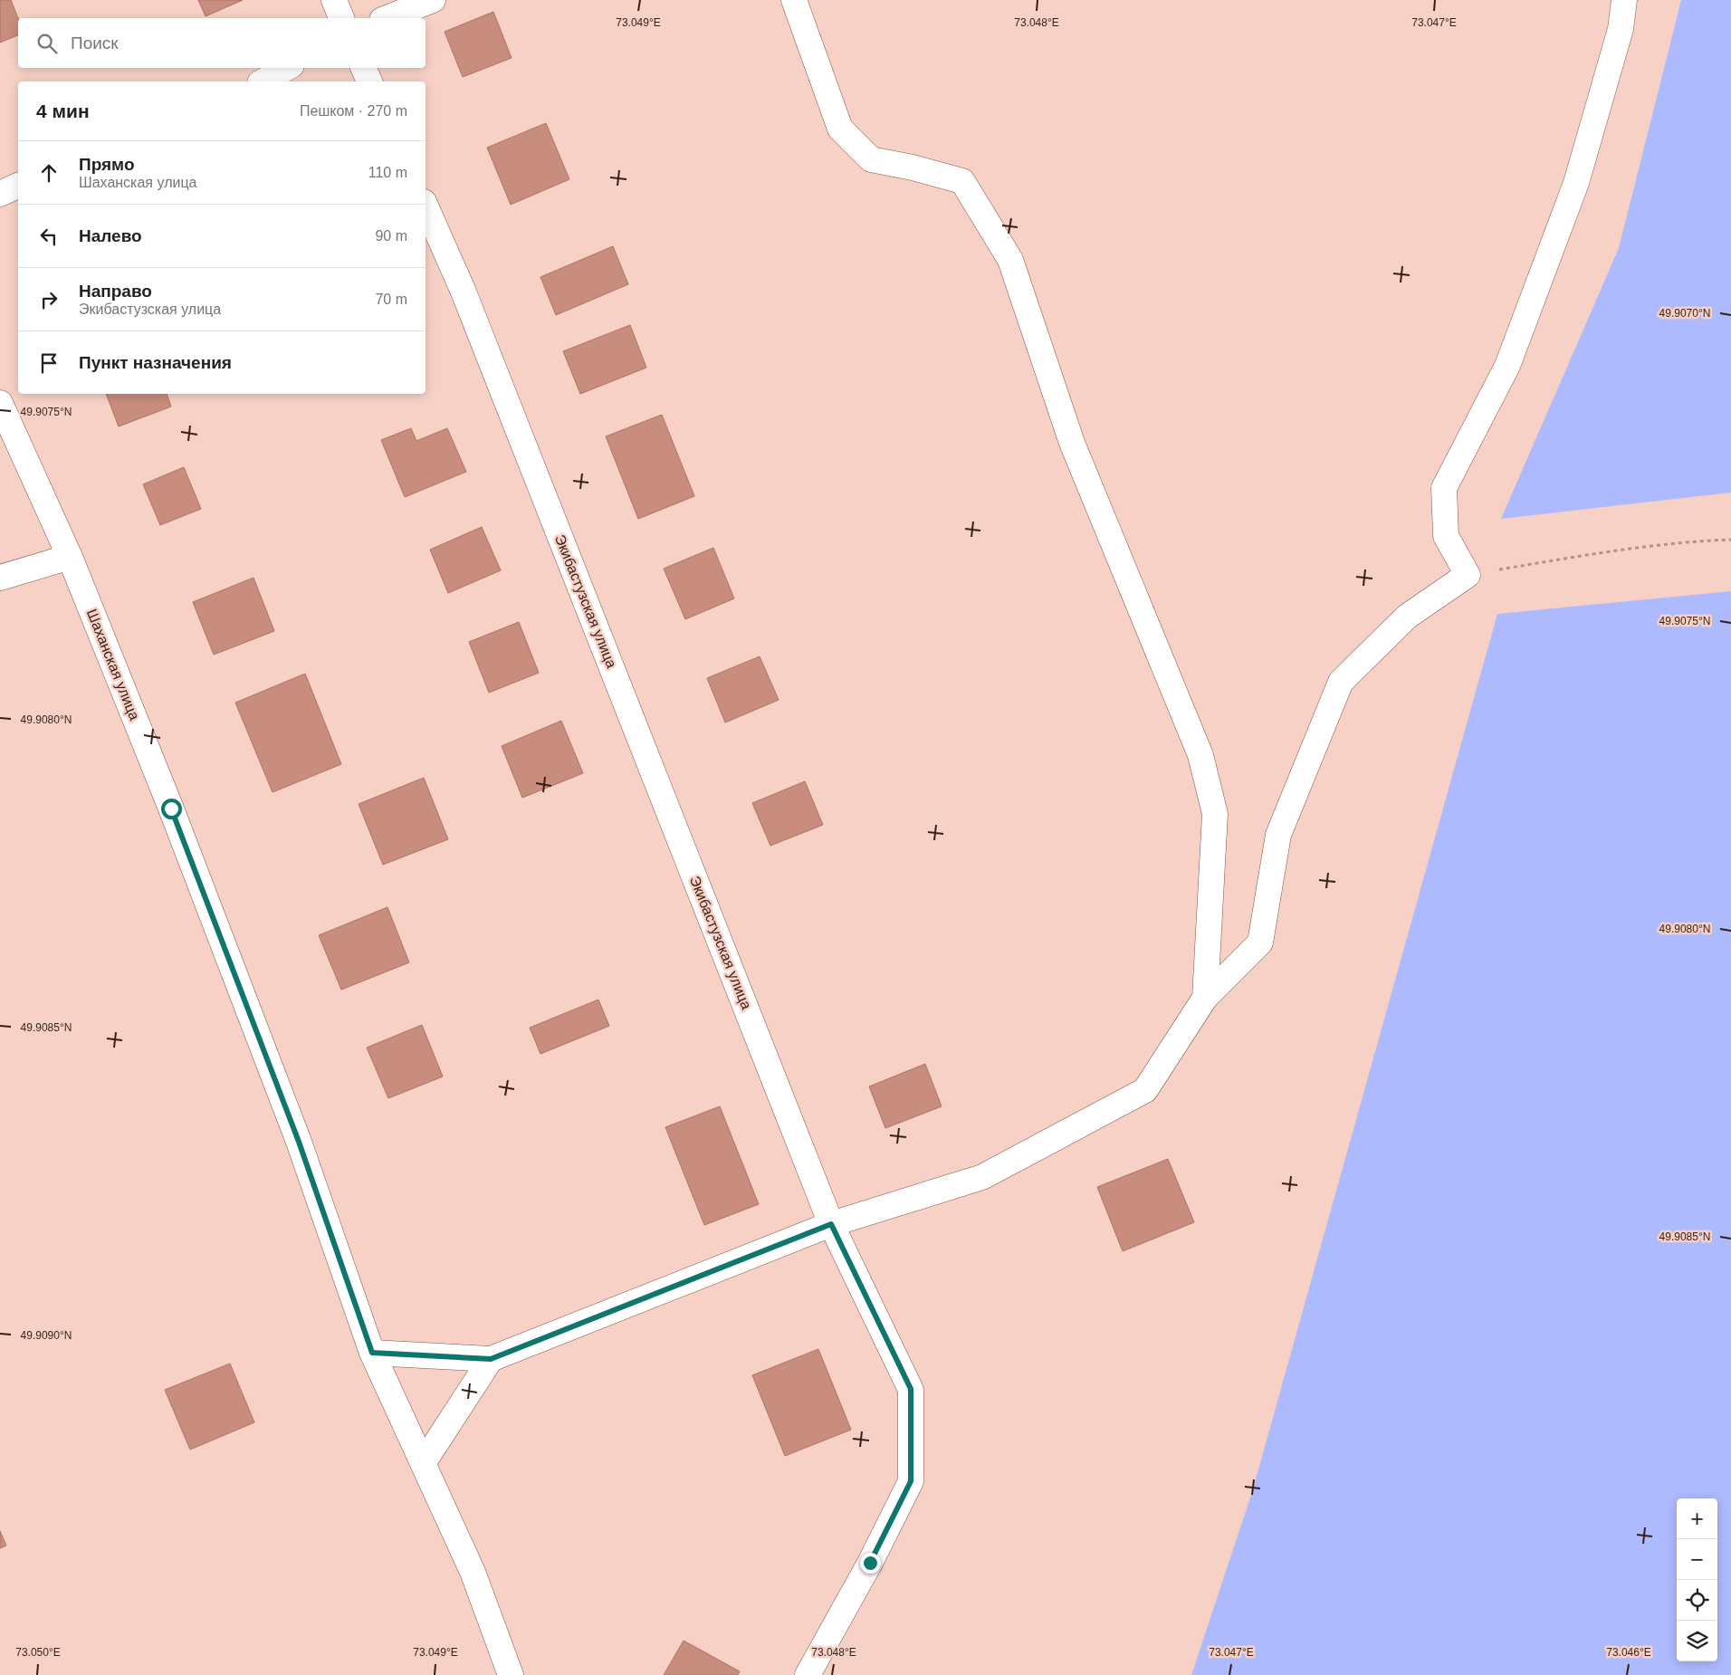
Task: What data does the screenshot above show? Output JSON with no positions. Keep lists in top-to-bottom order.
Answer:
{
  "streets": {
    "street": ["Экибастузская улица", "Шаханская улица"]
  },
  "page": {
    "search": "Поиск",
    "heading": ["4 мин", "Пешком · 270 m"],
    "list": [
      ["Прямо", "Шаханская улица", "110 m"],
      ["Налево", "90 m"],
      ["Направо", "Экибастузская улица", "70 m"],
      "Пункт назначения"
    ],
    "map_buttons": ["+", "−"]
  },
  "coordinates": [
    "73.049°E",
    "73.048°E",
    "73.047°E",
    "49.9070°N",
    "49.9075°N",
    "49.9080°N",
    "49.9085°N",
    "49.9090°N",
    "73.050°E",
    "73.046°E"
  ]
}
